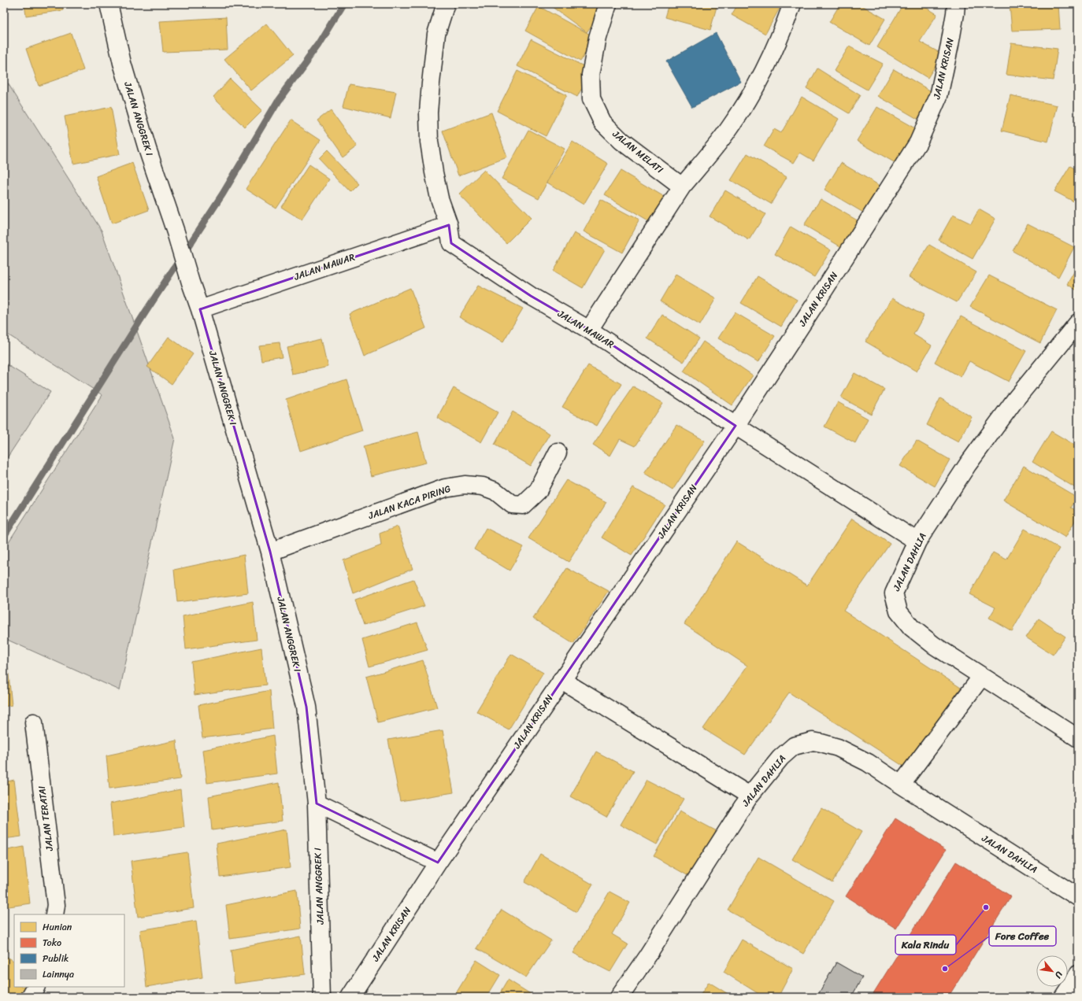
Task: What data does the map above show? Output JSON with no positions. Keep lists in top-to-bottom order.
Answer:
{
  "streets": {
    "street": [
      "JALAN KRISAN",
      "JALAN ANGGREK I",
      "JALAN MELATI",
      "JALAN MAWAR",
      "JALAN KACA PIRING",
      "JALAN DAHLIA",
      "JALAN TERATAI"
    ]
  },
  "crossings": [
    ["JALAN KRISAN", "JALAN MAWAR"],
    ["JALAN ANGGREK I", "JALAN MAWAR"],
    ["JALAN ANGGREK I", "JALAN KACA PIRING"],
    ["JALAN MAWAR", "JALAN DAHLIA"]
  ],
  "places": ["Kala Rindu", "Fore Coffee"],
  "legend": [
    "Hunian",
    "Toko",
    "Publik",
    "Lainnya"
  ],
  "north": "bottom right"
}
